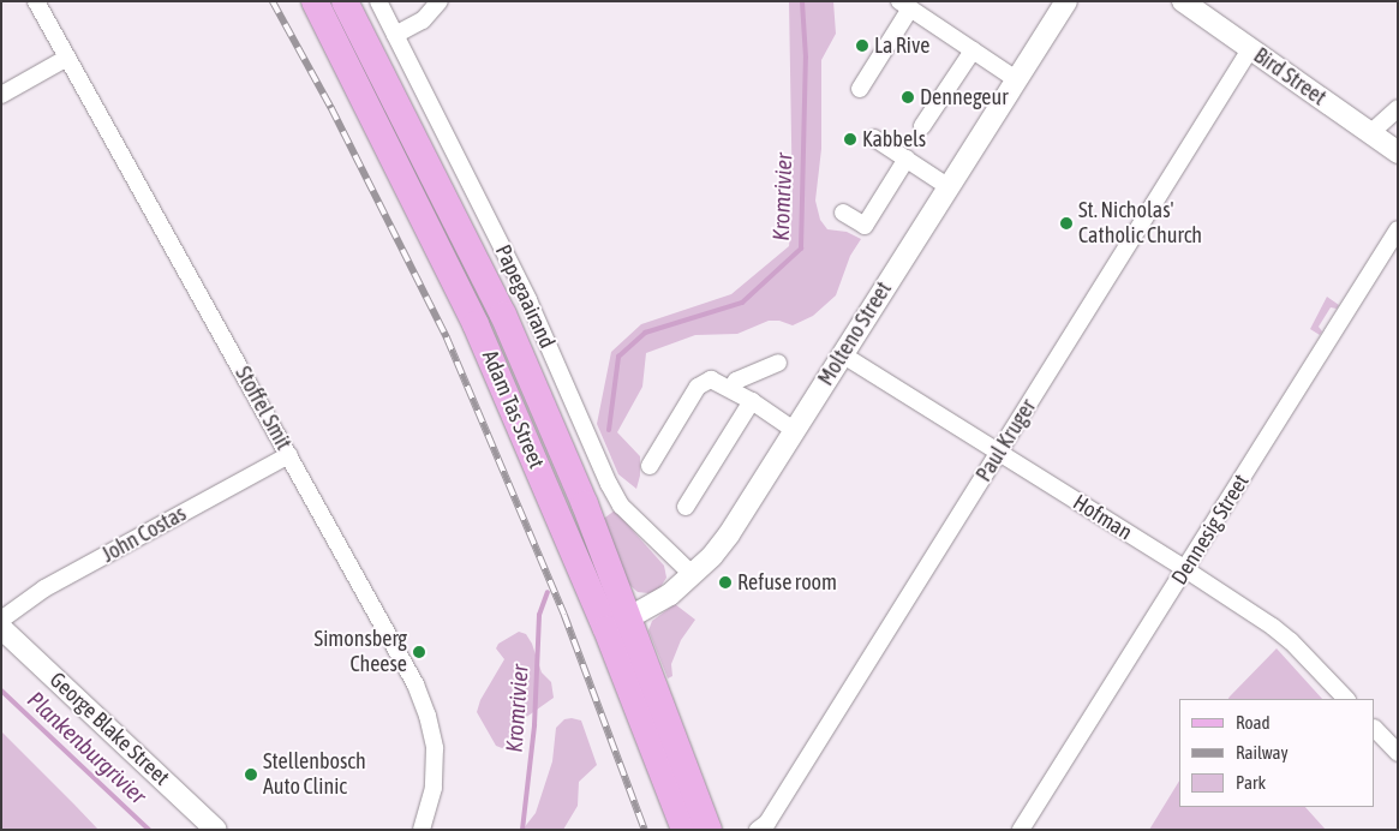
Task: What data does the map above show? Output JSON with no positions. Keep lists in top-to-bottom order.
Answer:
{
  "streets": {
    "main road": ["Adam Tas Street"],
    "street": [
      "Bird Street",
      "Papegaairand",
      "Molteno Street",
      "Stoffel Smit",
      "Paul Kruger",
      "Hofman",
      "Dennesig Street",
      "John Costas",
      "George Blake Street"
    ]
  },
  "crossings": [
    ["Bird Street", "Paul Kruger"],
    ["Papegaairand", "Molteno Street"],
    ["Molteno Street", "Adam Tas Street"],
    ["Molteno Street", "Hofman"],
    ["Stoffel Smit", "John Costas"],
    ["Paul Kruger", "Hofman"],
    ["Hofman", "Dennesig Street"]
  ],
  "water": ["Kromrivier", "Plankenburgrivier"],
  "places": [
    "La Rive",
    "Dennegeur",
    "Kabbels",
    "St. Nicholas' Catholic Church",
    "Refuse room",
    "Simonsberg Cheese",
    "Stellenbosch Auto Clinic"
  ],
  "legend": ["Road", "Railway", "Park"]
}
